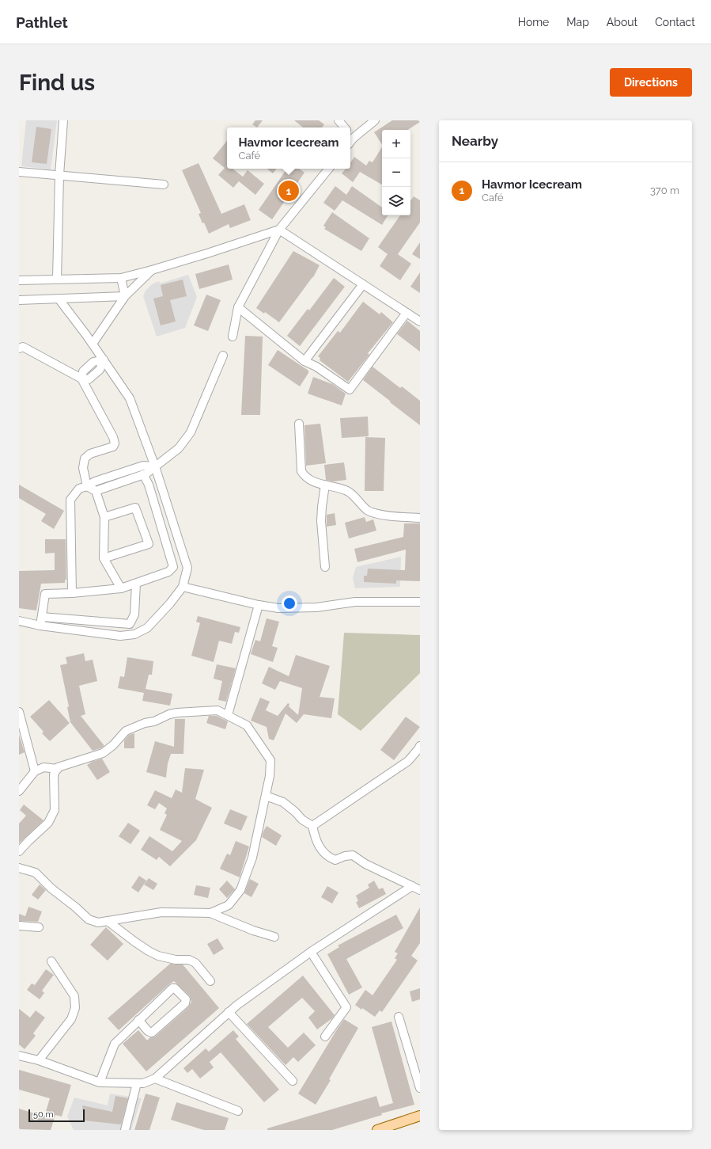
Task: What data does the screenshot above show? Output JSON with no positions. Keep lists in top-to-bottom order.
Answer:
{
  "scale_bar": "50 m",
  "page": {
    "header": "Pathlet",
    "nav": [
      "Home",
      "Map",
      "About",
      "Contact"
    ],
    "buttons": "Directions",
    "title": "Find us",
    "heading": "Nearby",
    "popup": ["Havmor Icecream", "Café"],
    "map_buttons": ["+", "−"],
    "list": [
      {
        "mark": "1",
        "name": "Havmor Icecream",
        "note": "Café",
        "value": "370 m"
      }
    ],
    "pins": "1",
    "scale": "50 m"
  }
}
